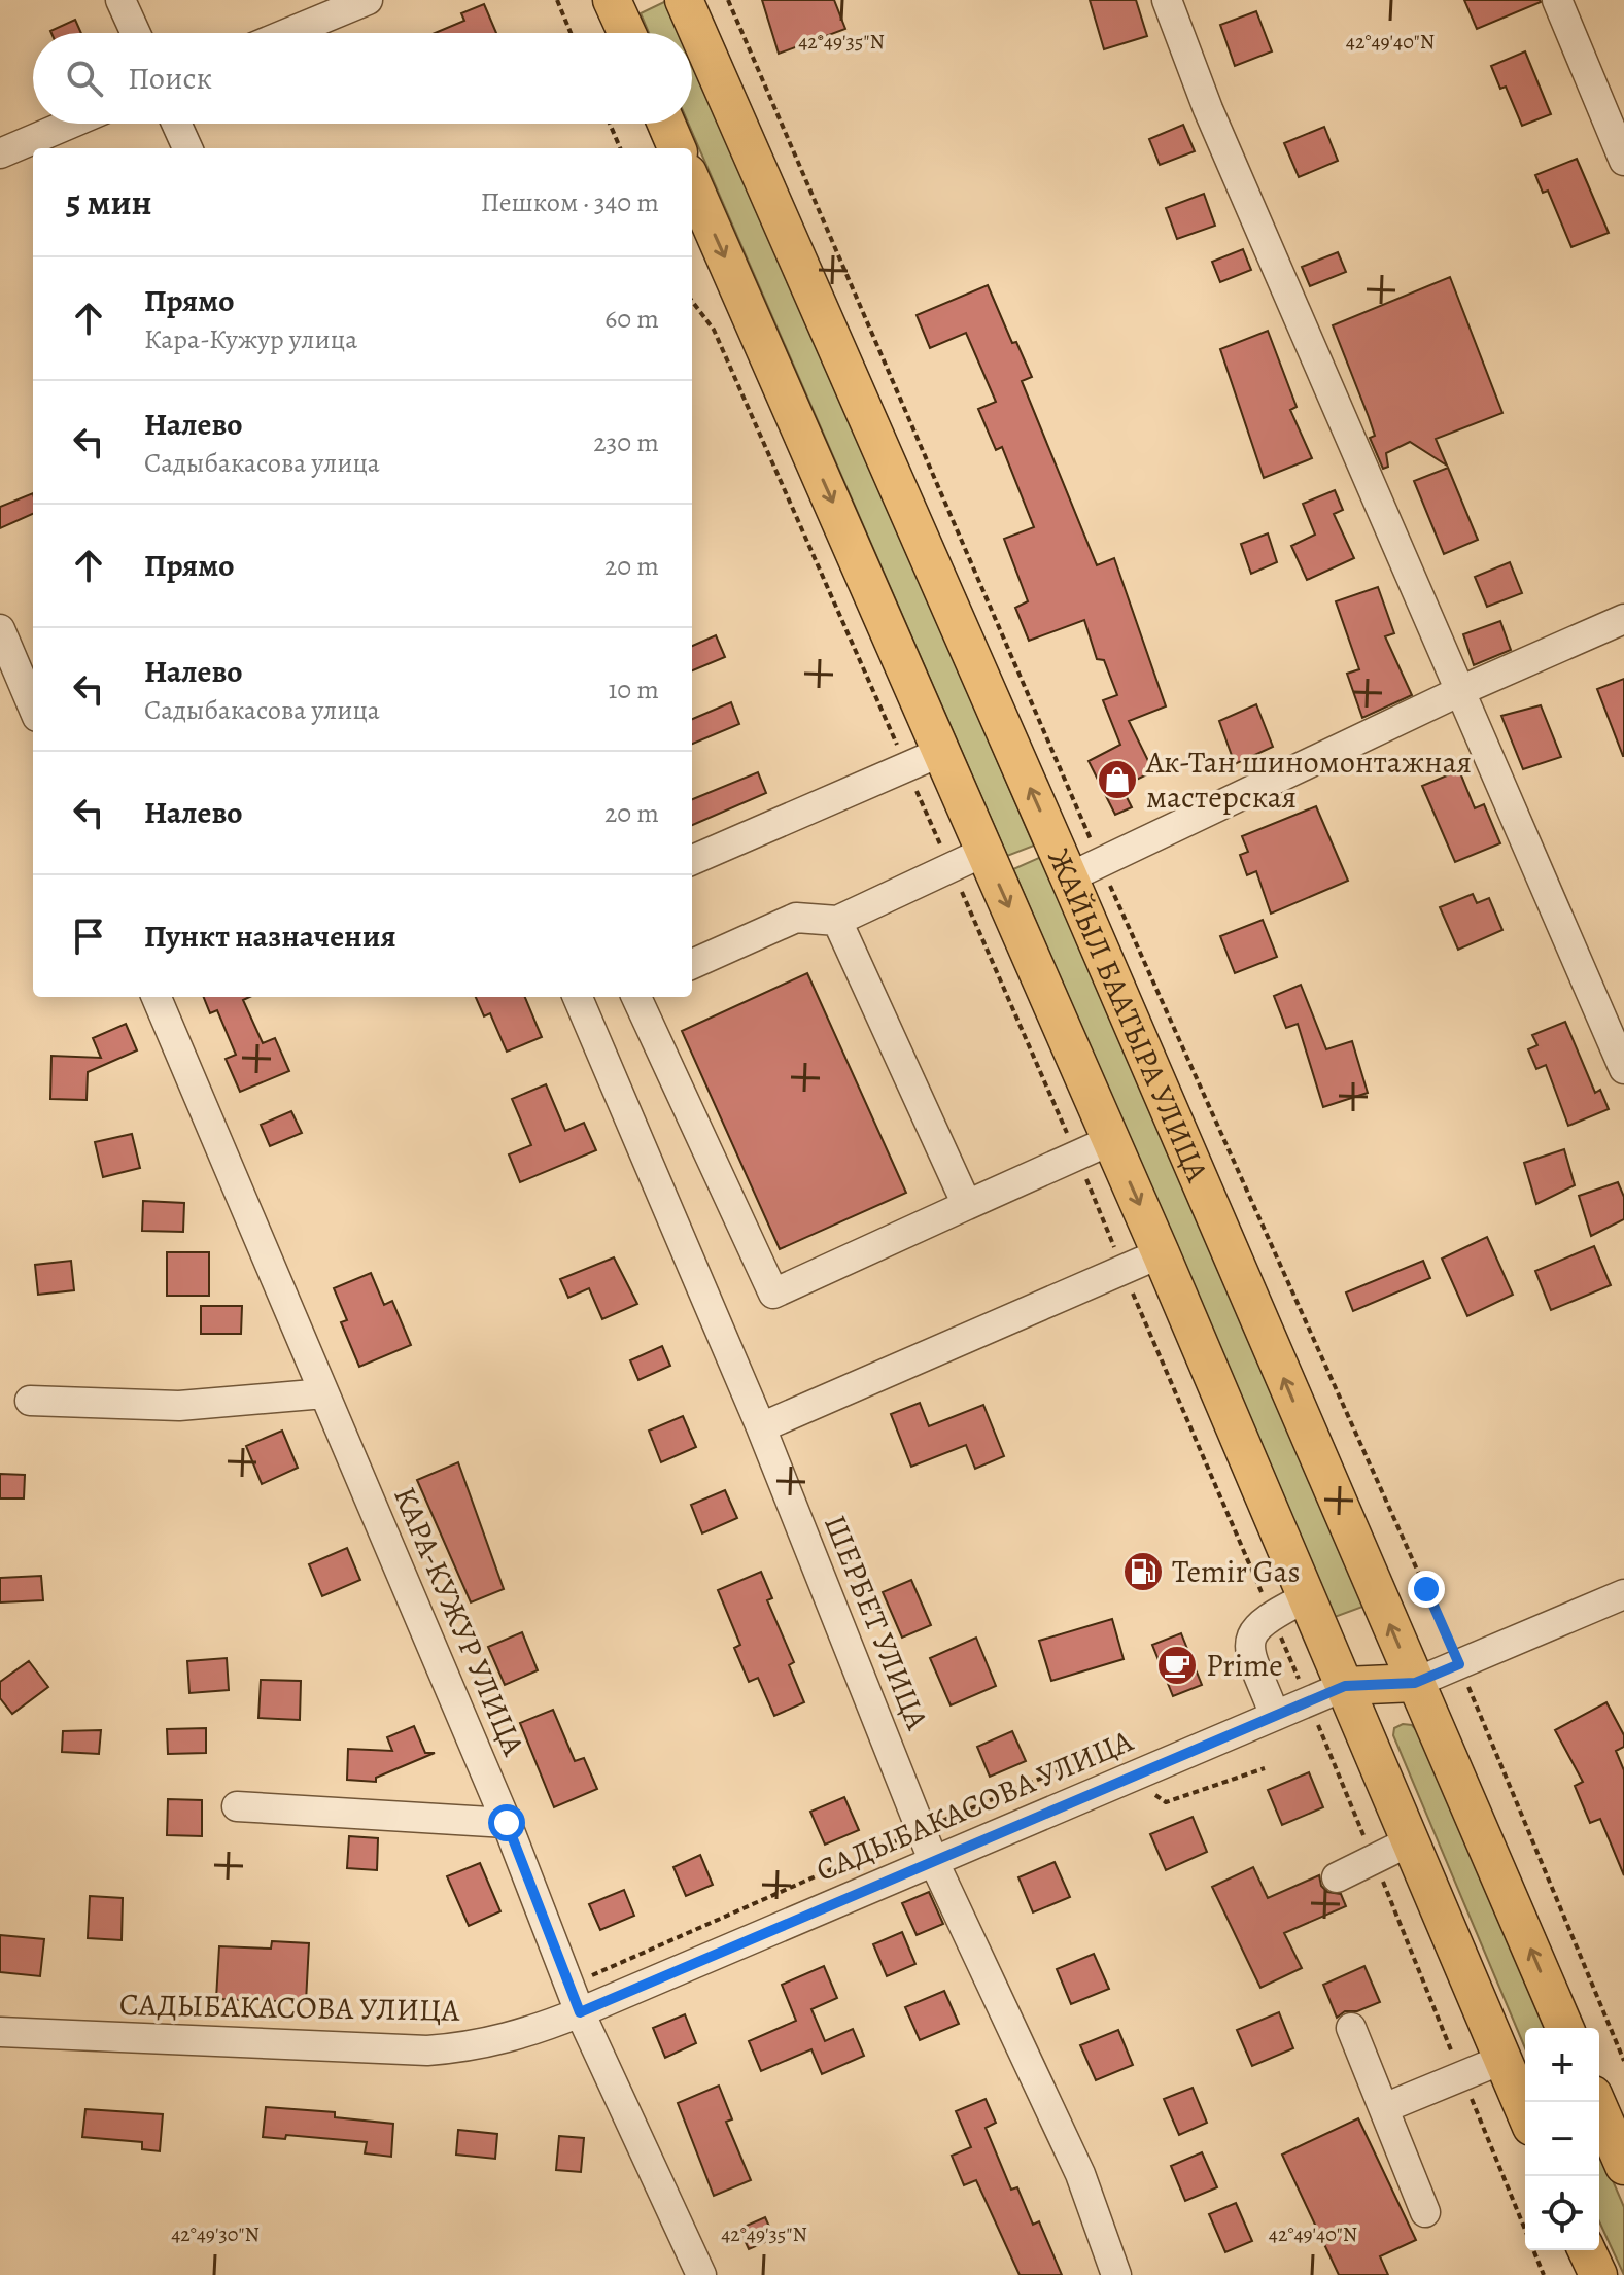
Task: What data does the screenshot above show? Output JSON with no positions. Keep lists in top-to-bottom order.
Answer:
{
  "streets": {
    "main road": ["ЖАЙЫЛ БААТЫРА УЛИЦА"],
    "street": ["КАРА-КУЖУР УЛИЦА", "ШЕРБЕТ УЛИЦА", "САДЫБАКАСОВА УЛИЦА"]
  },
  "crossings": [
    ["ЖАЙЫЛ БААТЫРА УЛИЦА", "САДЫБАКАСОВА УЛИЦА"],
    ["КАРА-КУЖУР УЛИЦА", "САДЫБАКАСОВА УЛИЦА"],
    ["ШЕРБЕТ УЛИЦА", "САДЫБАКАСОВА УЛИЦА"]
  ],
  "places": {
    "shop": ["Ак-Тан шиномонтажная мастерская"],
    "fuel station": ["Temir Gas"],
    "cafe": ["Prime"]
  },
  "page": {
    "search": "Поиск",
    "heading": ["5 мин", "Пешком · 340 m"],
    "list": [
      ["Прямо", "Кара-Кужур улица", "60 m"],
      ["Налево", "Садыбакасова улица", "230 m"],
      ["Прямо", "20 m"],
      ["Налево", "Садыбакасова улица", "10 m"],
      ["Налево", "20 m"],
      "Пункт назначения"
    ],
    "map_buttons": ["+", "−"]
  },
  "coordinates": ["42°49'35\"N", "42°49'40\"N", "42°49'30\"N"]
}
